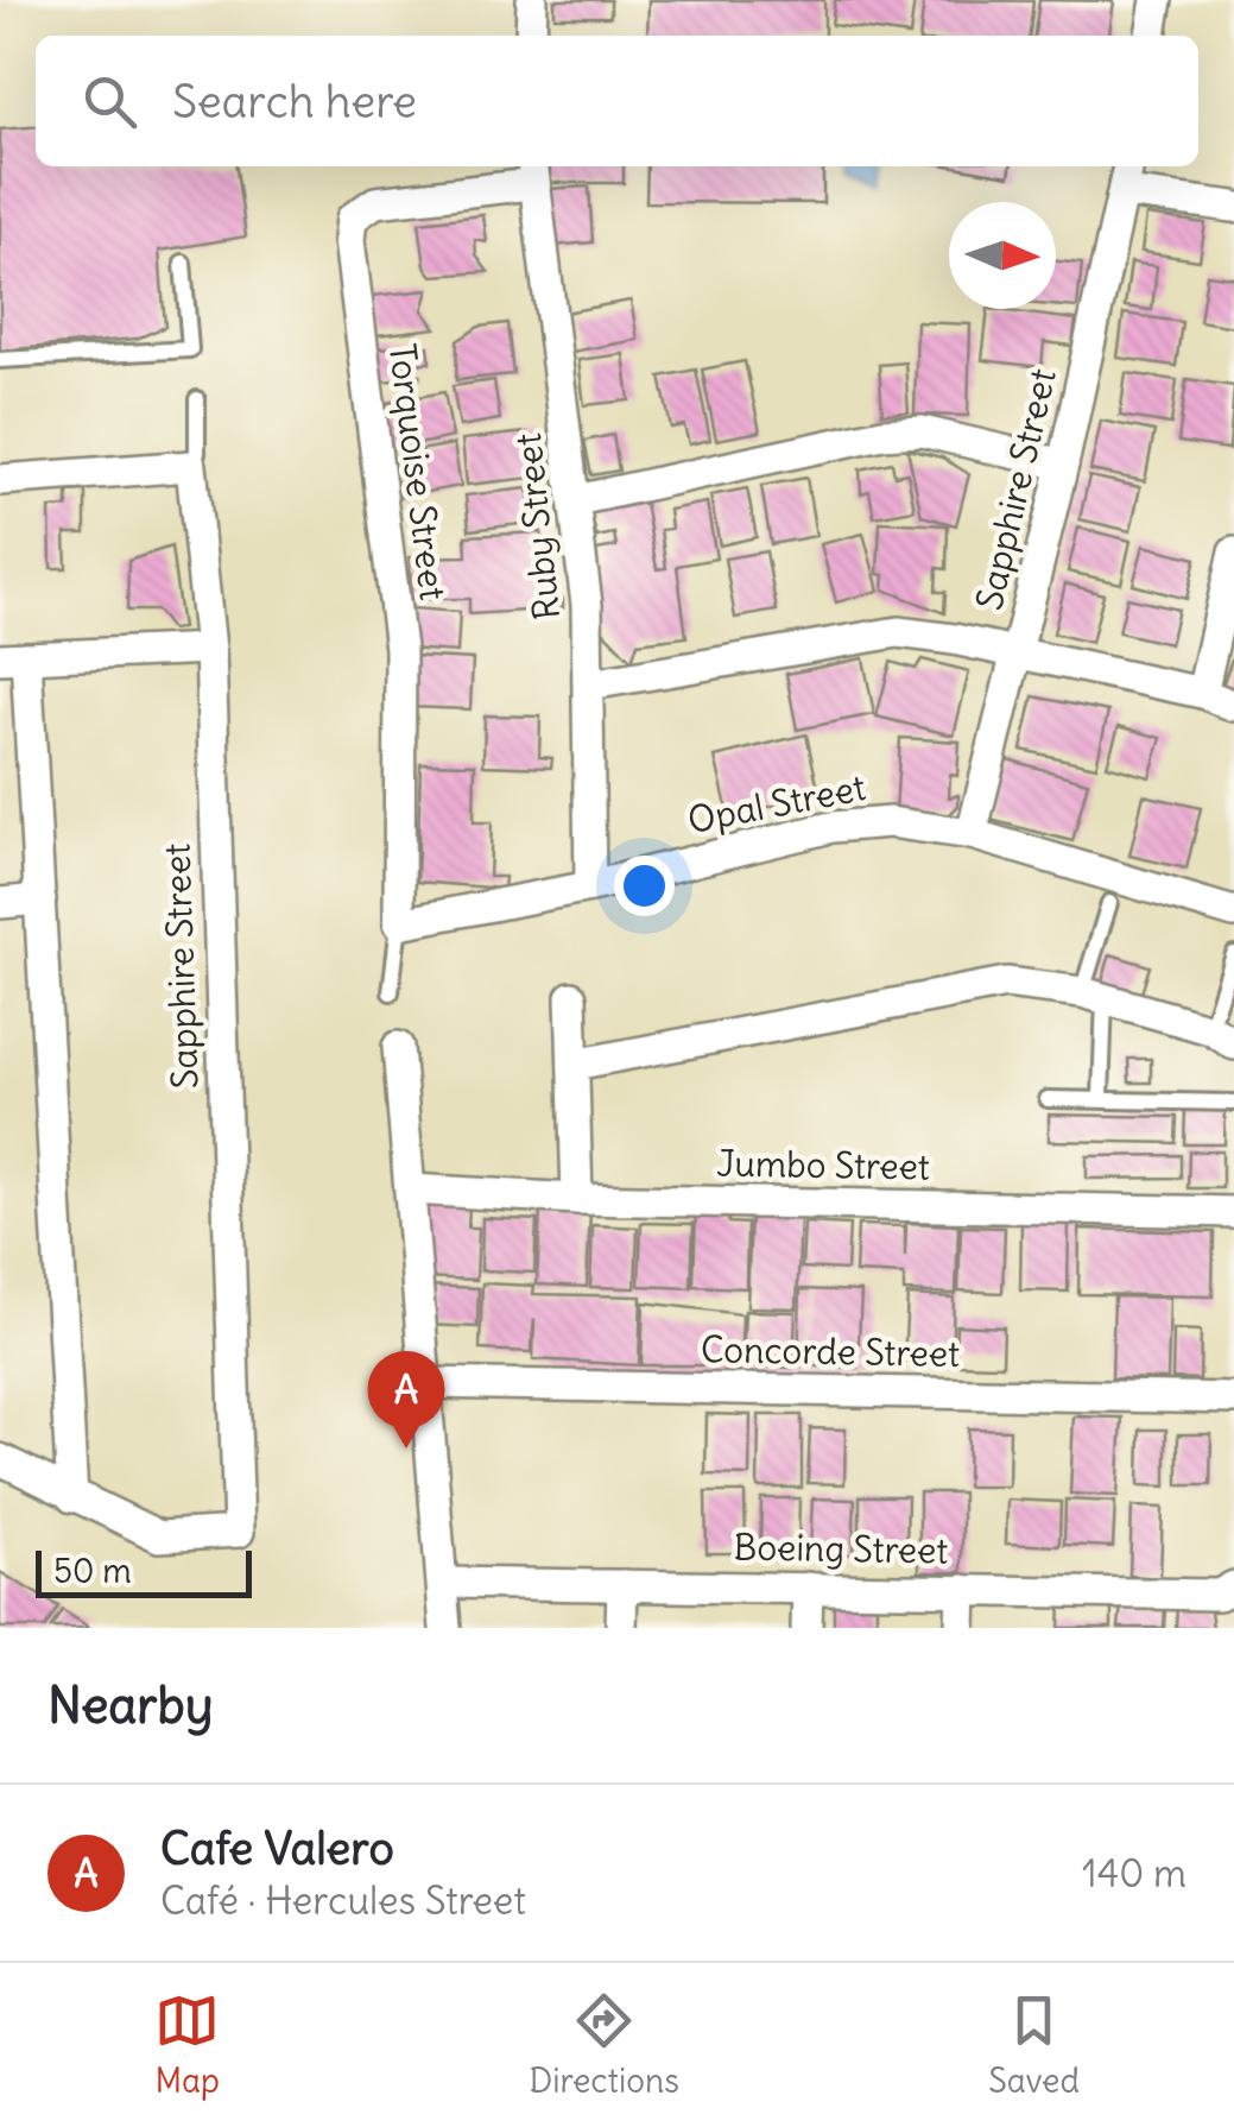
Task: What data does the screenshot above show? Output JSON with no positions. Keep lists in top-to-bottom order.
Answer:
{
  "streets": {
    "street": [
      "Torquoise Street",
      "Sapphire Street",
      "Ruby Street",
      "Opal Street",
      "Jumbo Street",
      "Concorde Street",
      "Boeing Street"
    ]
  },
  "crossings": [
    ["Torquoise Street", "Ruby Street"],
    ["Torquoise Street", "Opal Street"],
    ["Sapphire Street", "Opal Street"],
    ["Ruby Street", "Opal Street"]
  ],
  "scale_bar": "50 m",
  "north": "right",
  "page": {
    "search": "Search here",
    "pins": "A",
    "scale": "50 m",
    "heading": "Nearby",
    "list": [
      {
        "mark": "A",
        "name": "Cafe Valero",
        "note": "Café · Hercules Street",
        "value": "140 m"
      }
    ],
    "nav": ["Map", "Directions", "Saved"]
  }
}
